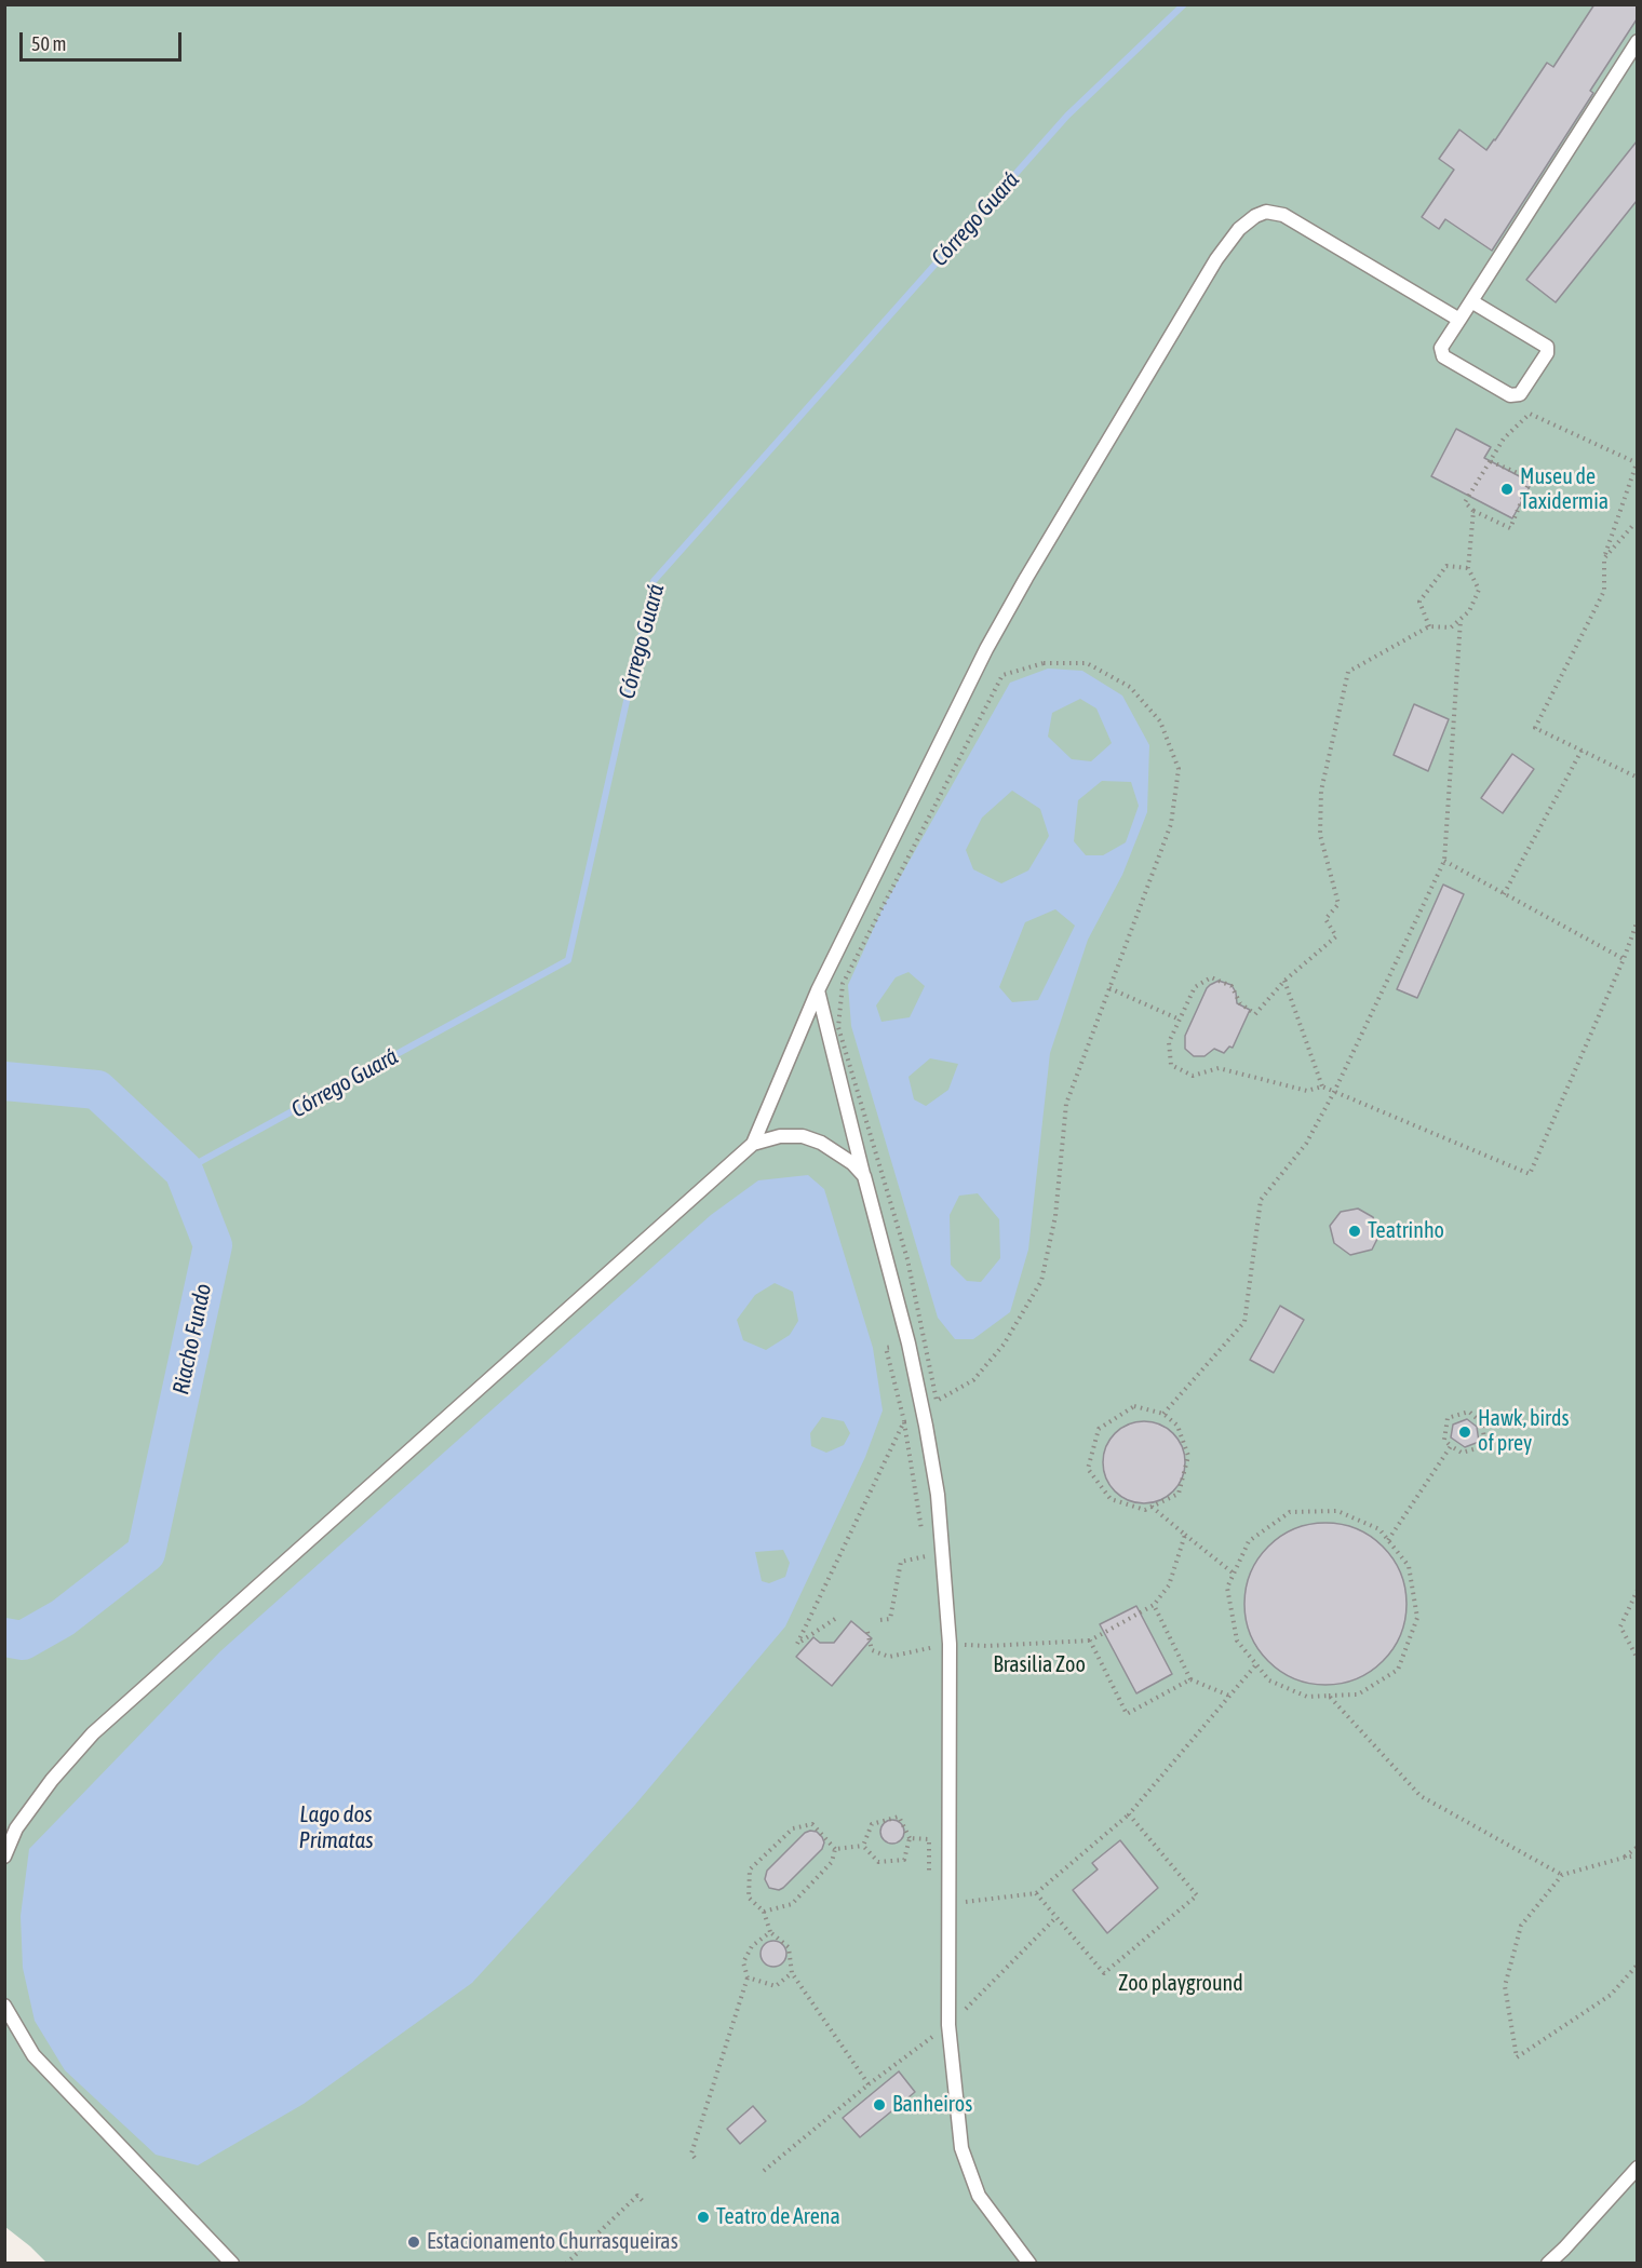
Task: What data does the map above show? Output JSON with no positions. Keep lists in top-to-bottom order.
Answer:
{
  "water": ["Córrego Guará", "Riacho Fundo", "Lago dos Primatas"],
  "parks": ["Brasilia Zoo", "Zoo playground"],
  "places": [
    "Museu de Taxidermia",
    "Teatrinho",
    "Hawk, birds of prey",
    "Banheiros",
    "Teatro de Arena",
    "Estacionamento Churrasqueiras"
  ],
  "scale_bar": "50 m"
}
